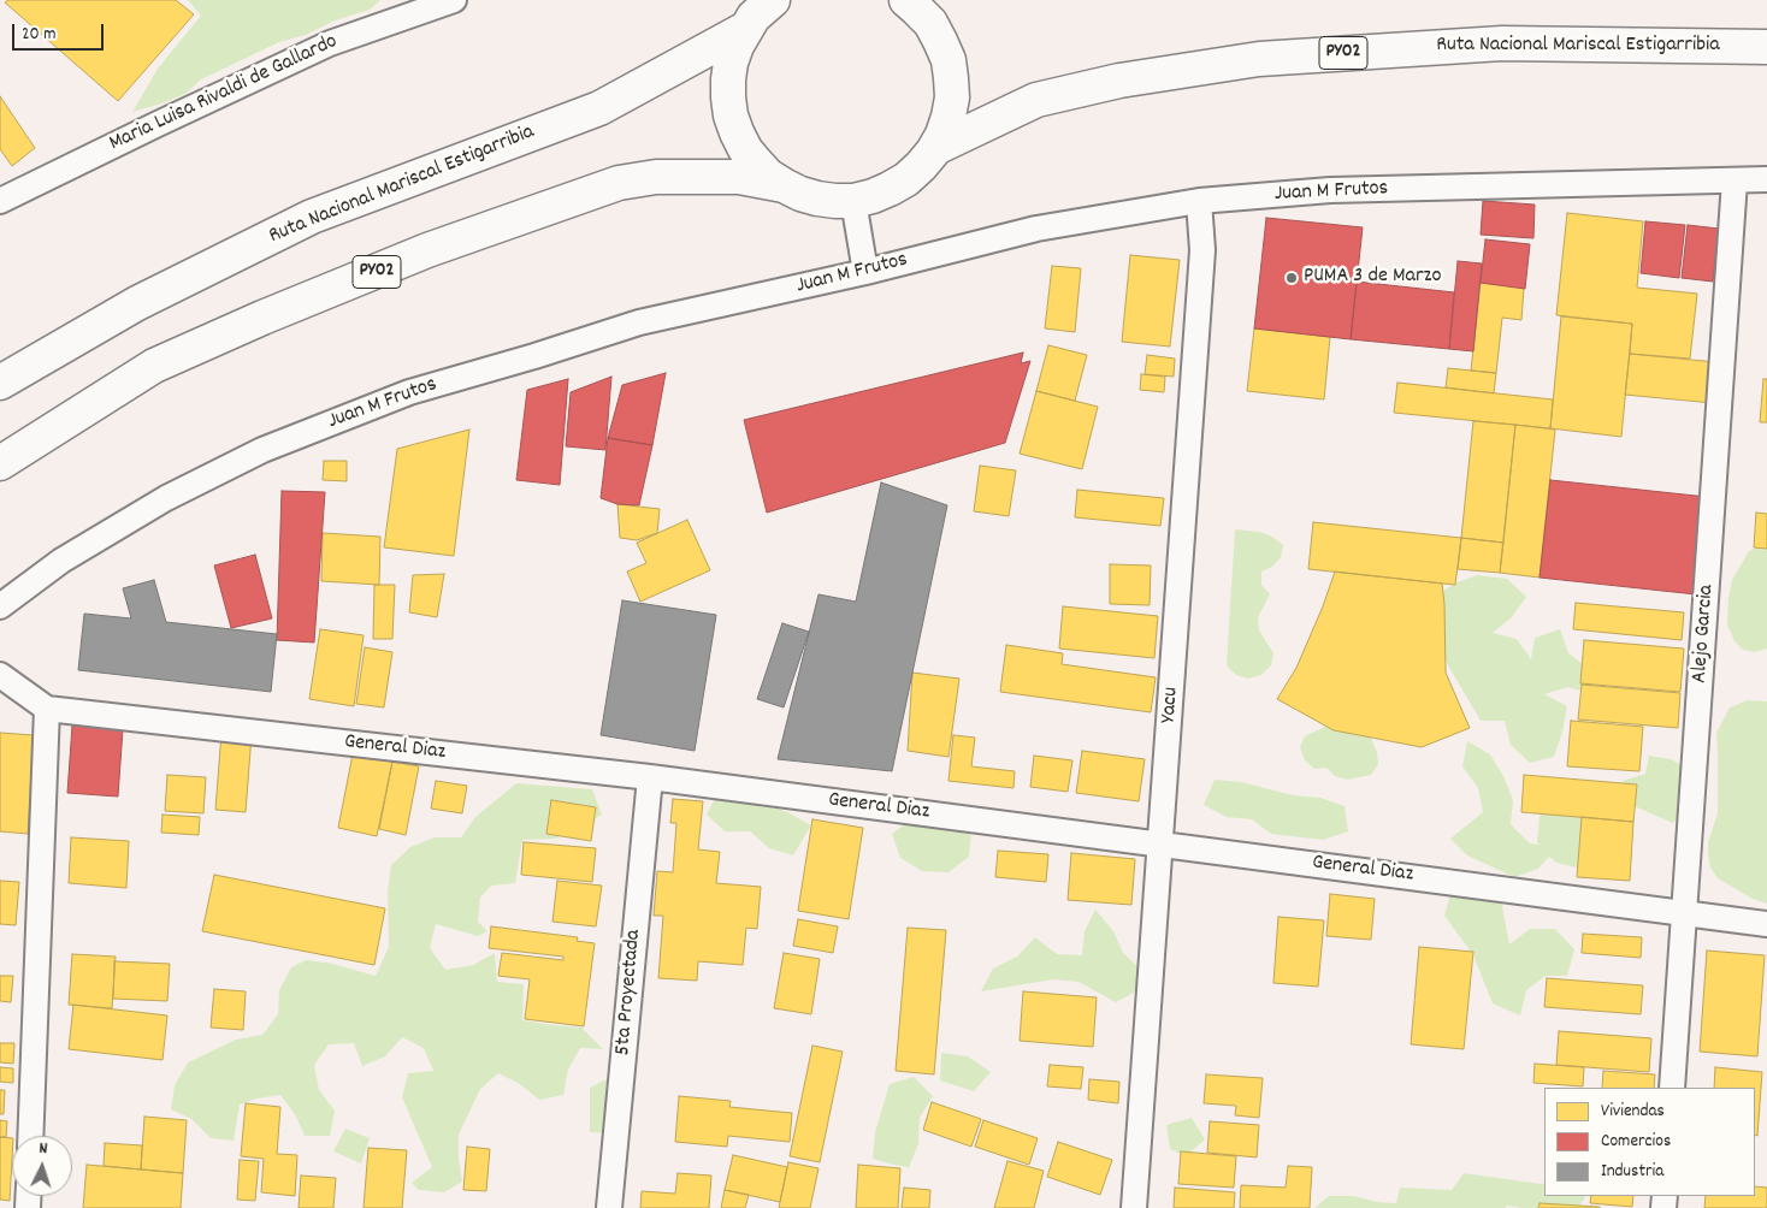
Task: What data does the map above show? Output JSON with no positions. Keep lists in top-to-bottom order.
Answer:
{
  "streets": {
    "highway": ["Ruta Nacional Mariscal Estigarribia", "PY02"],
    "street": [
      "Maria Luisa Rivaldi de Gallardo",
      "Juan M Frutos",
      "Alejo Garcia",
      "Yacu",
      "General Diaz",
      "5ta Proyectada"
    ]
  },
  "crossings": [
    ["Ruta Nacional Mariscal Estigarribia", "PY02"],
    ["Juan M Frutos", "Alejo Garcia"],
    ["Juan M Frutos", "Yacu"],
    ["Alejo Garcia", "General Diaz"],
    ["Yacu", "General Diaz"],
    ["General Diaz", "5ta Proyectada"]
  ],
  "places": ["PUMA 3 de Marzo"],
  "legend": ["Viviendas", "Comercios", "Industria"],
  "scale_bar": "20 m",
  "north": "top"
}
